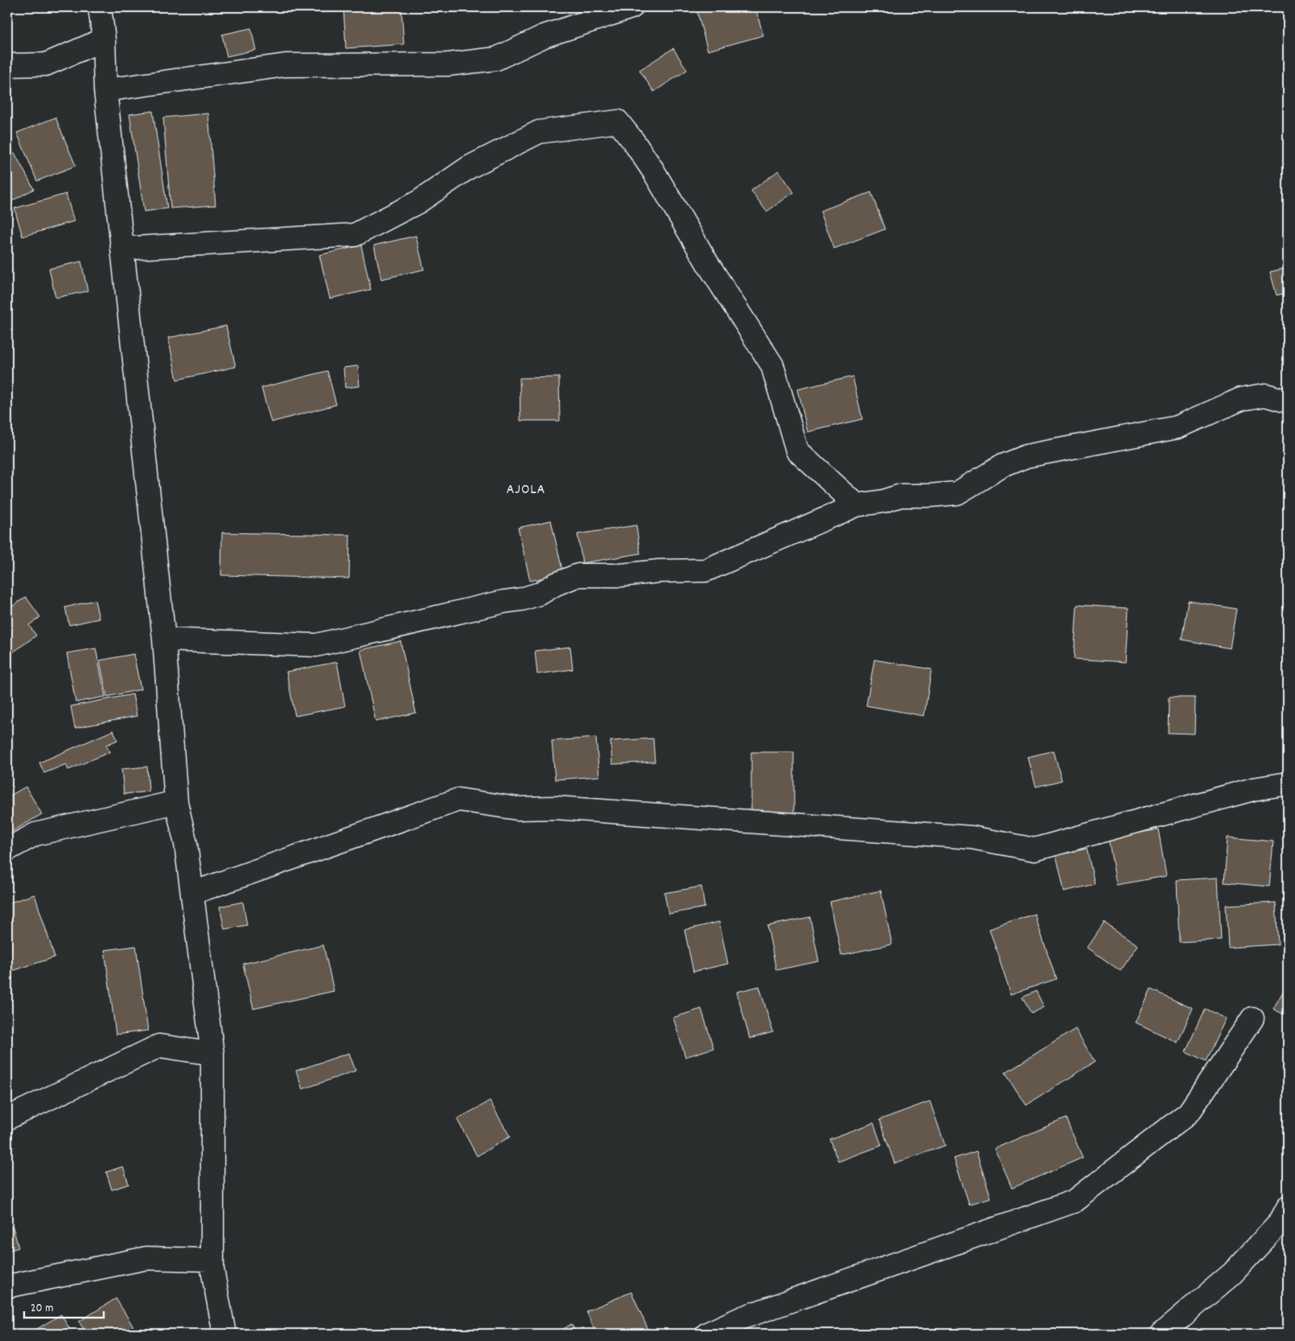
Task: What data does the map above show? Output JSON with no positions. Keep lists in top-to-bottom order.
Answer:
{
  "districts": ["AJOLA"],
  "scale_bar": "20 m"
}
